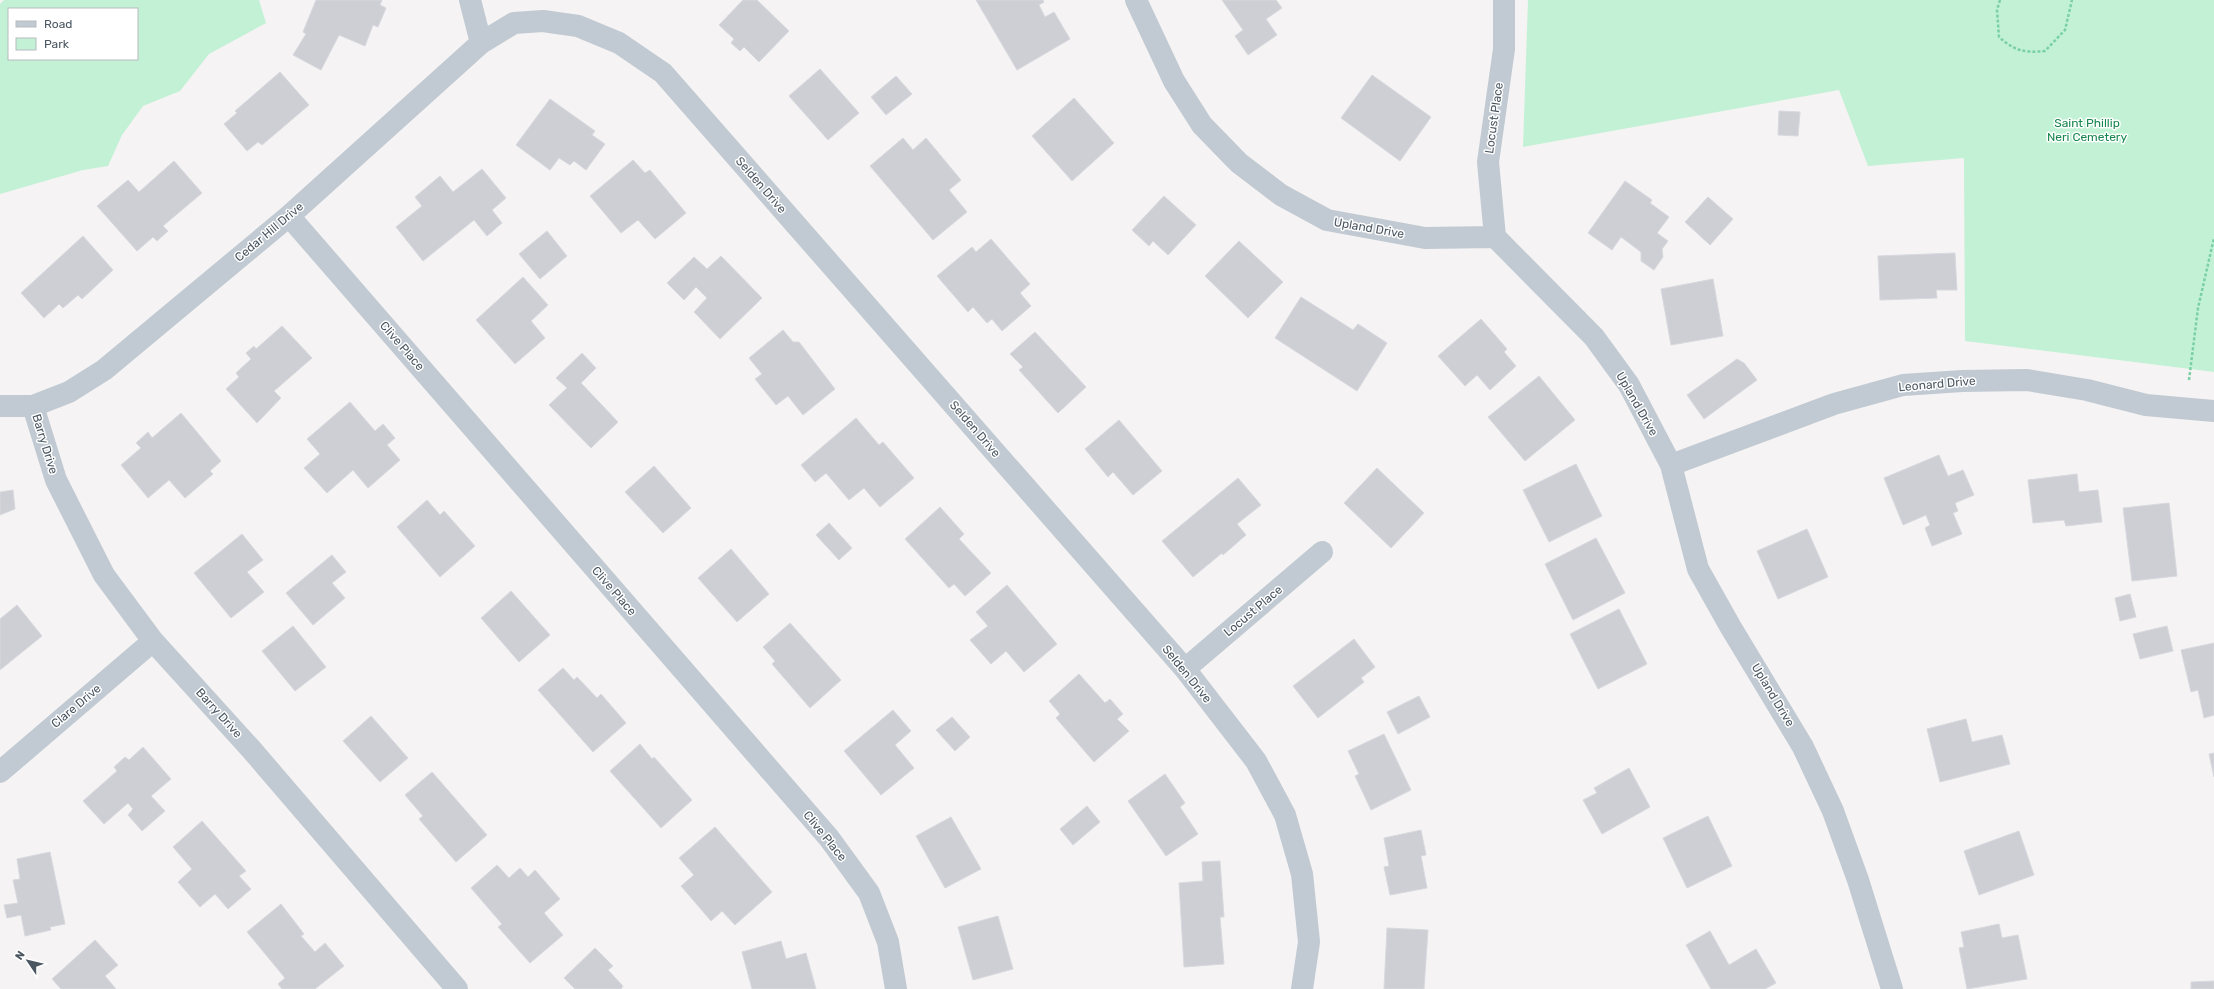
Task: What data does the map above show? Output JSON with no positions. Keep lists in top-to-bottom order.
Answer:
{
  "streets": {
    "street": [
      "Locust Place",
      "Selden Drive",
      "Upland Drive",
      "Cedar Hill Drive",
      "Clive Place",
      "Leonard Drive",
      "Barry Drive",
      "Clare Drive"
    ]
  },
  "crossings": [
    ["Locust Place", "Selden Drive"],
    ["Locust Place", "Upland Drive"],
    ["Selden Drive", "Cedar Hill Drive"],
    ["Upland Drive", "Leonard Drive"],
    ["Cedar Hill Drive", "Clive Place"],
    ["Cedar Hill Drive", "Barry Drive"],
    ["Barry Drive", "Clare Drive"]
  ],
  "parks": ["Saint Phillip Neri Cemetery"],
  "legend": ["Road", "Park"],
  "north": "top left"
}
